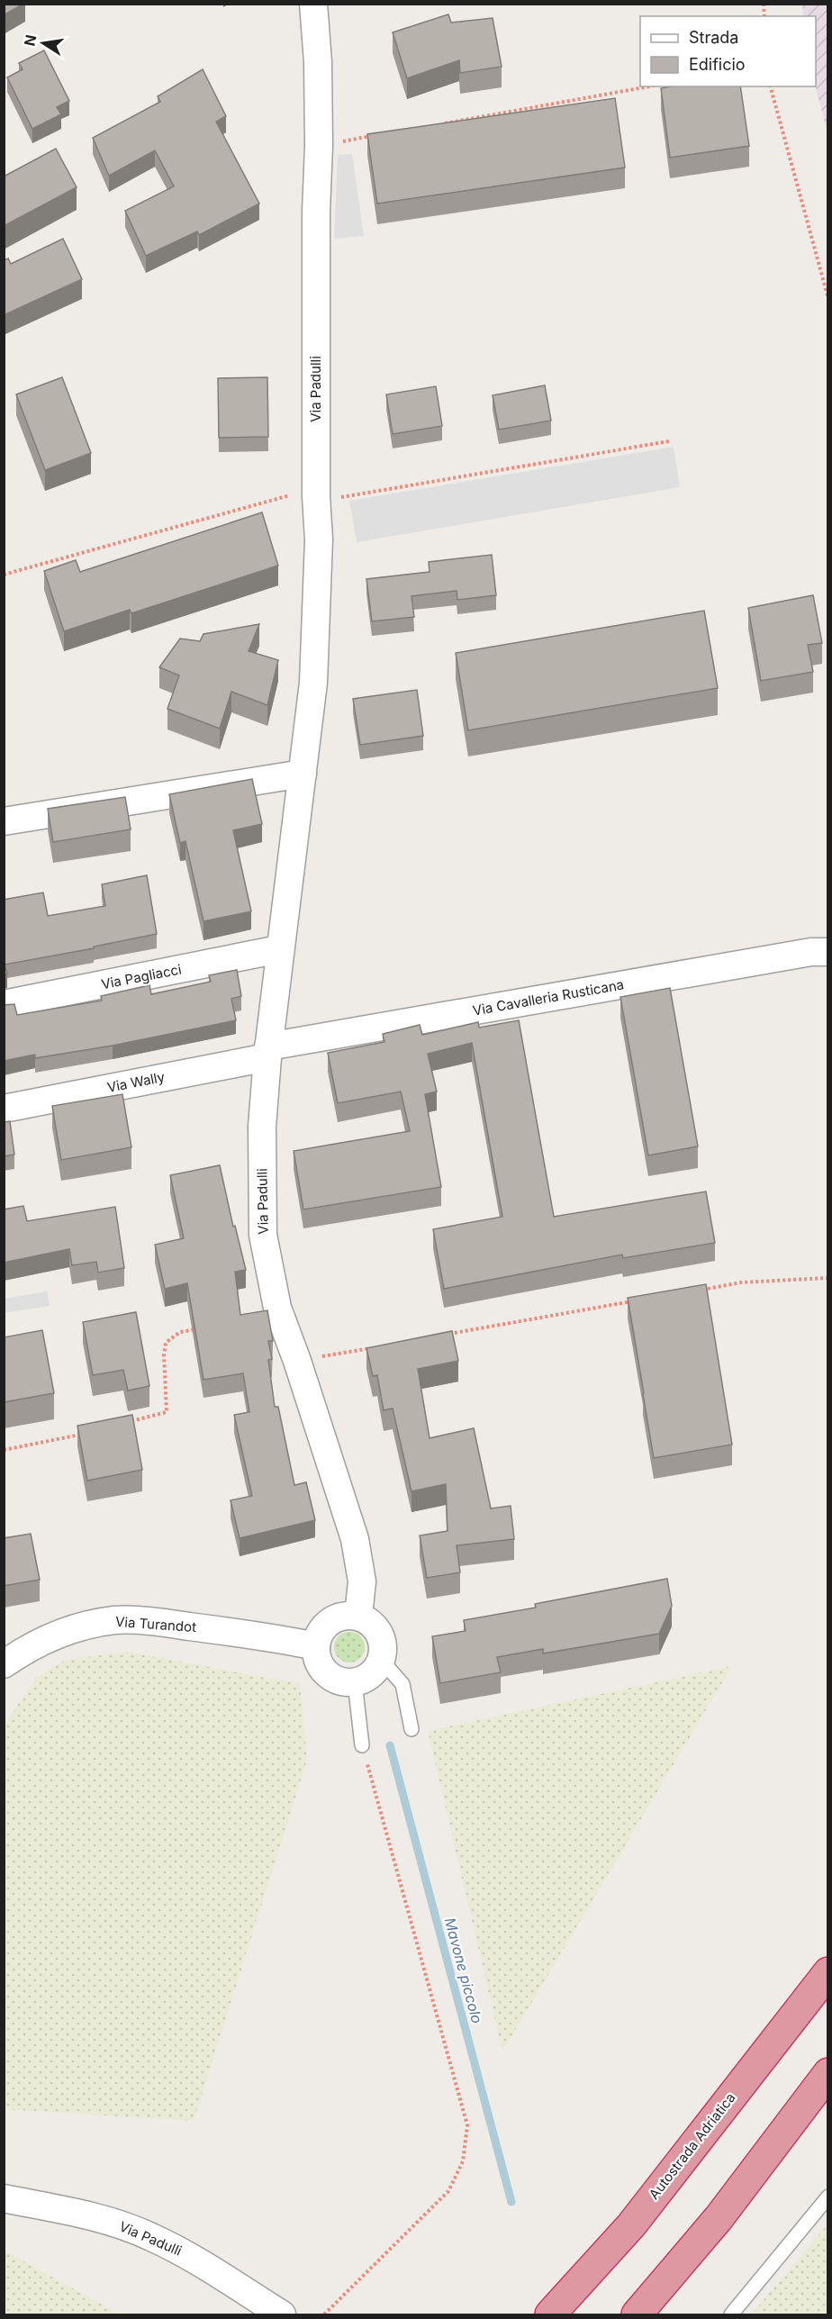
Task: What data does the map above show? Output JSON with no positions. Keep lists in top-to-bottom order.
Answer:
{
  "streets": {
    "highway": ["Autostrada Adriatica"],
    "street": [
      "Via Padulli",
      "Via Pagliacci",
      "Via Cavalleria Rusticana",
      "Via Wally",
      "Via Turandot"
    ]
  },
  "crossings": [
    ["Via Padulli", "Via Pagliacci"],
    ["Via Padulli", "Via Cavalleria Rusticana"],
    ["Via Padulli", "Via Wally"],
    ["Via Padulli", "Via Turandot"],
    ["Via Cavalleria Rusticana", "Via Wally"]
  ],
  "water": ["Mavone piccolo"],
  "legend": ["Strada", "Edificio"],
  "north": "left"
}
